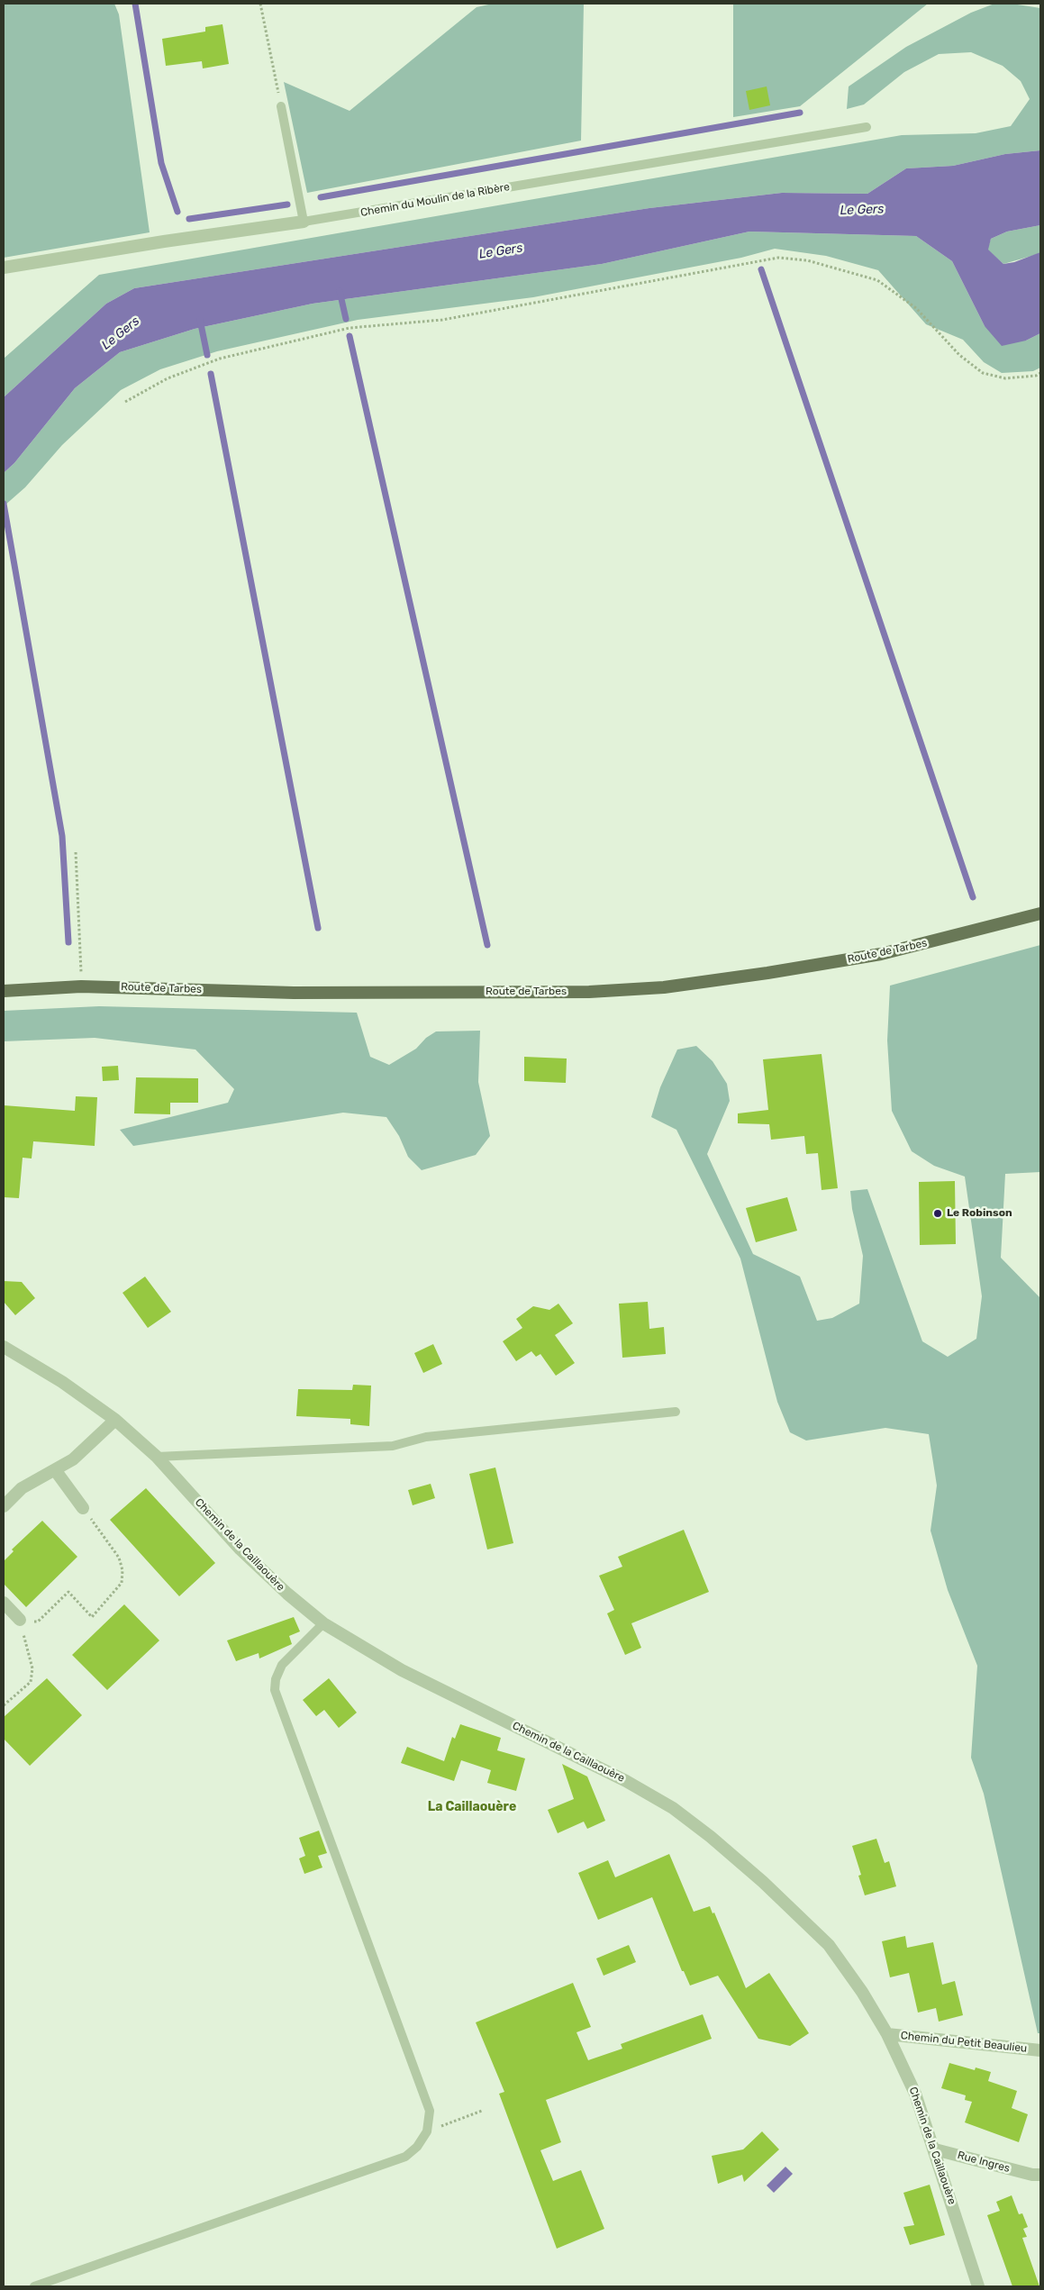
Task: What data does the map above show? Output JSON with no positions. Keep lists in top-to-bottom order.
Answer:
{
  "streets": {
    "main road": ["Route de Tarbes"],
    "street": [
      "Chemin du Moulin de la Ribère",
      "Chemin de la Caillaouère",
      "Chemin du Petit Beaulieu",
      "Rue Ingres"
    ]
  },
  "crossings": [
    ["Chemin de la Caillaouère", "Chemin du Petit Beaulieu"],
    ["Chemin de la Caillaouère", "Rue Ingres"]
  ],
  "districts": ["La Caillaouère"],
  "water": ["Le Gers"],
  "places": ["Le Robinson"]
}
